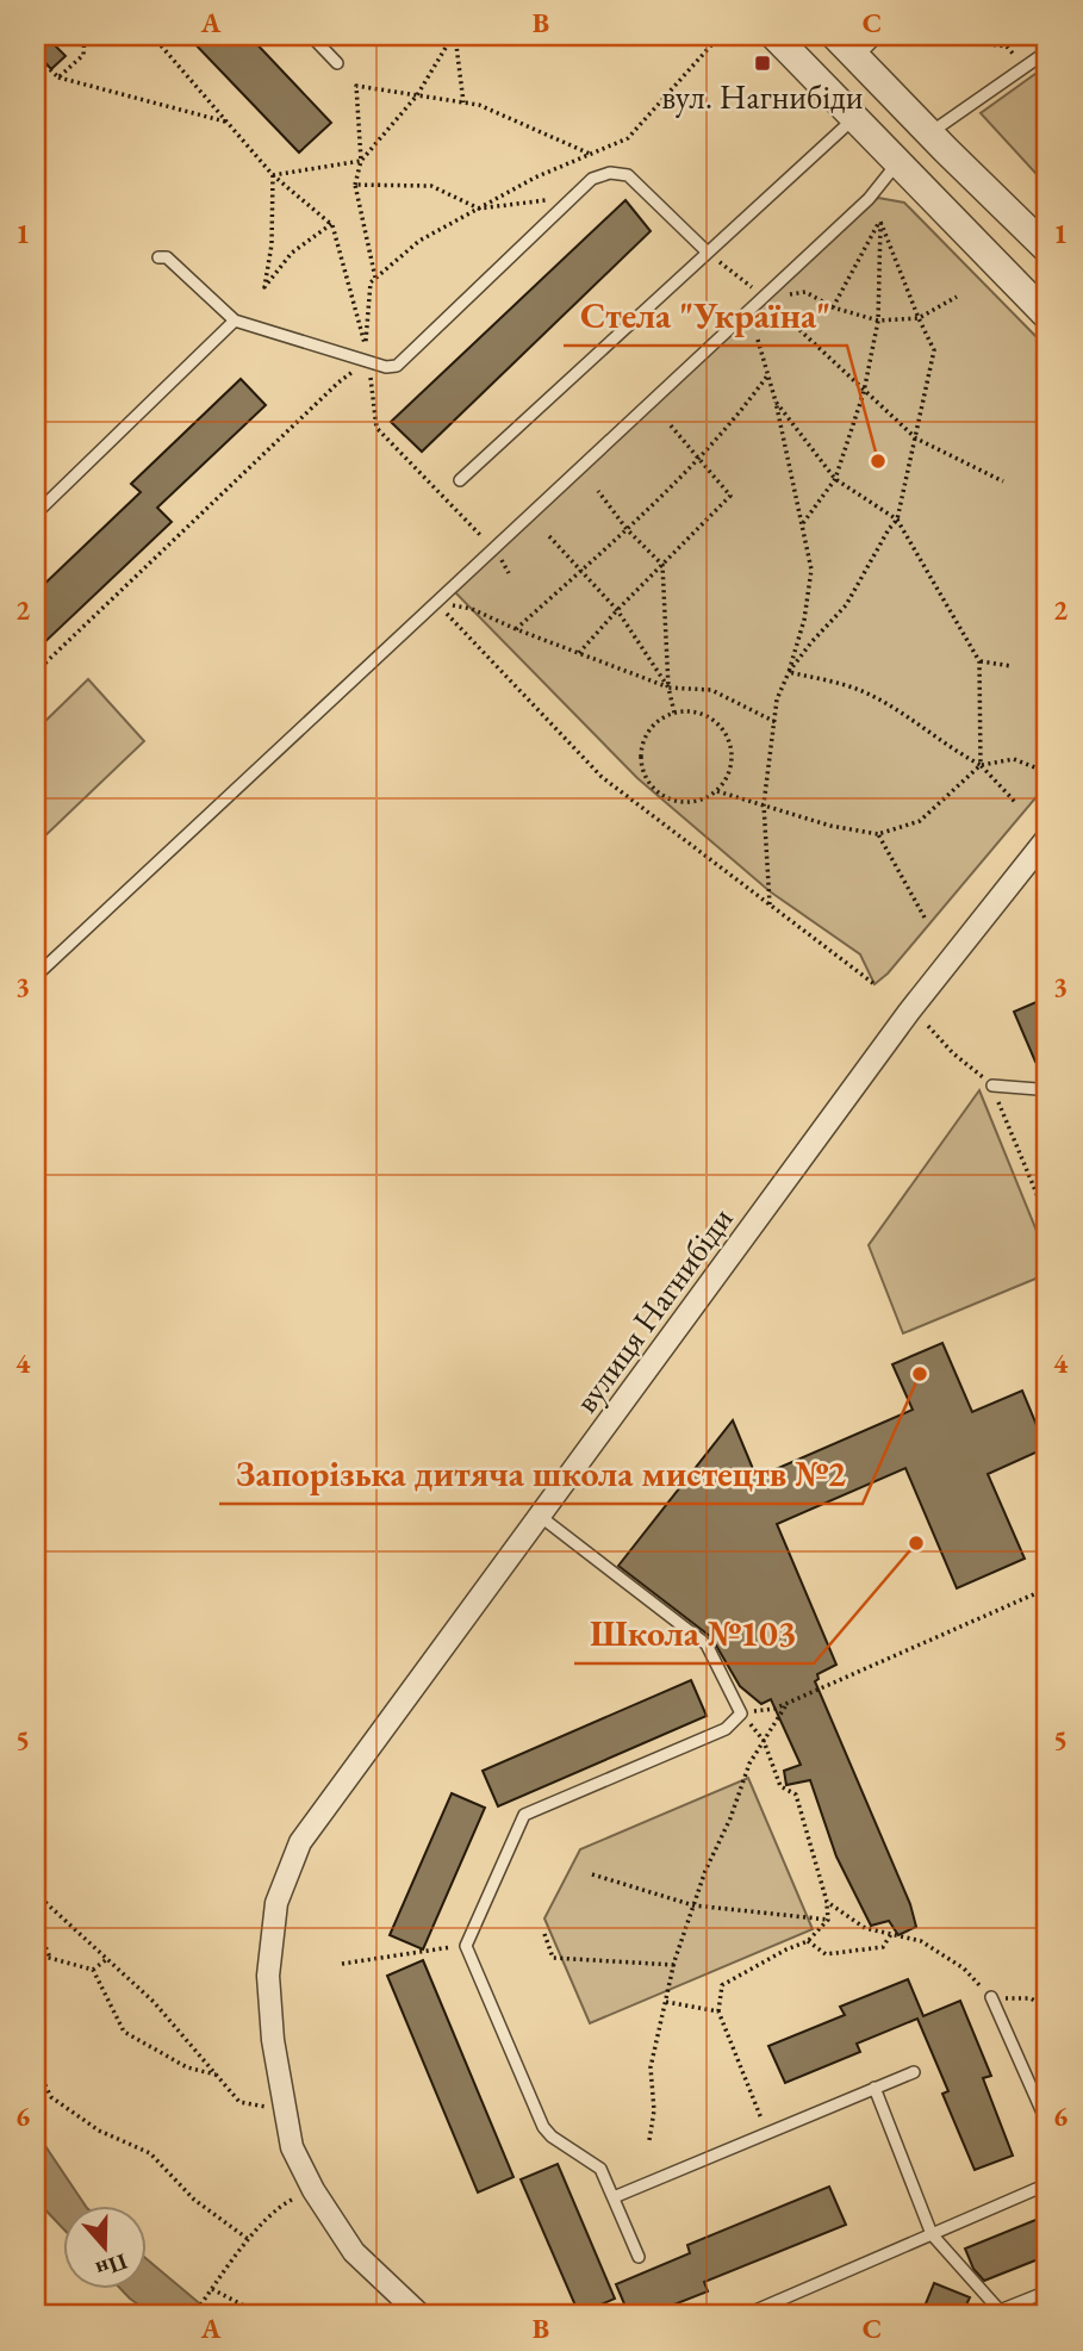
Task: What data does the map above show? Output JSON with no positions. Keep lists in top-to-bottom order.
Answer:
{
  "streets": {
    "street": ["вулиця Нагнибіди"]
  },
  "places": {
    "transit": ["вул. Нагнибіди"],
    "other": ["Стела \"Україна\"", "Запорізька дитяча школа мистецтв №2", "Школа №103"]
  },
  "north": "bottom",
  "grid": {
    "columns": ["A", "B", "C"],
    "rows": [
      "1",
      "2",
      "3",
      "4",
      "5",
      "6"
    ]
  }
}
